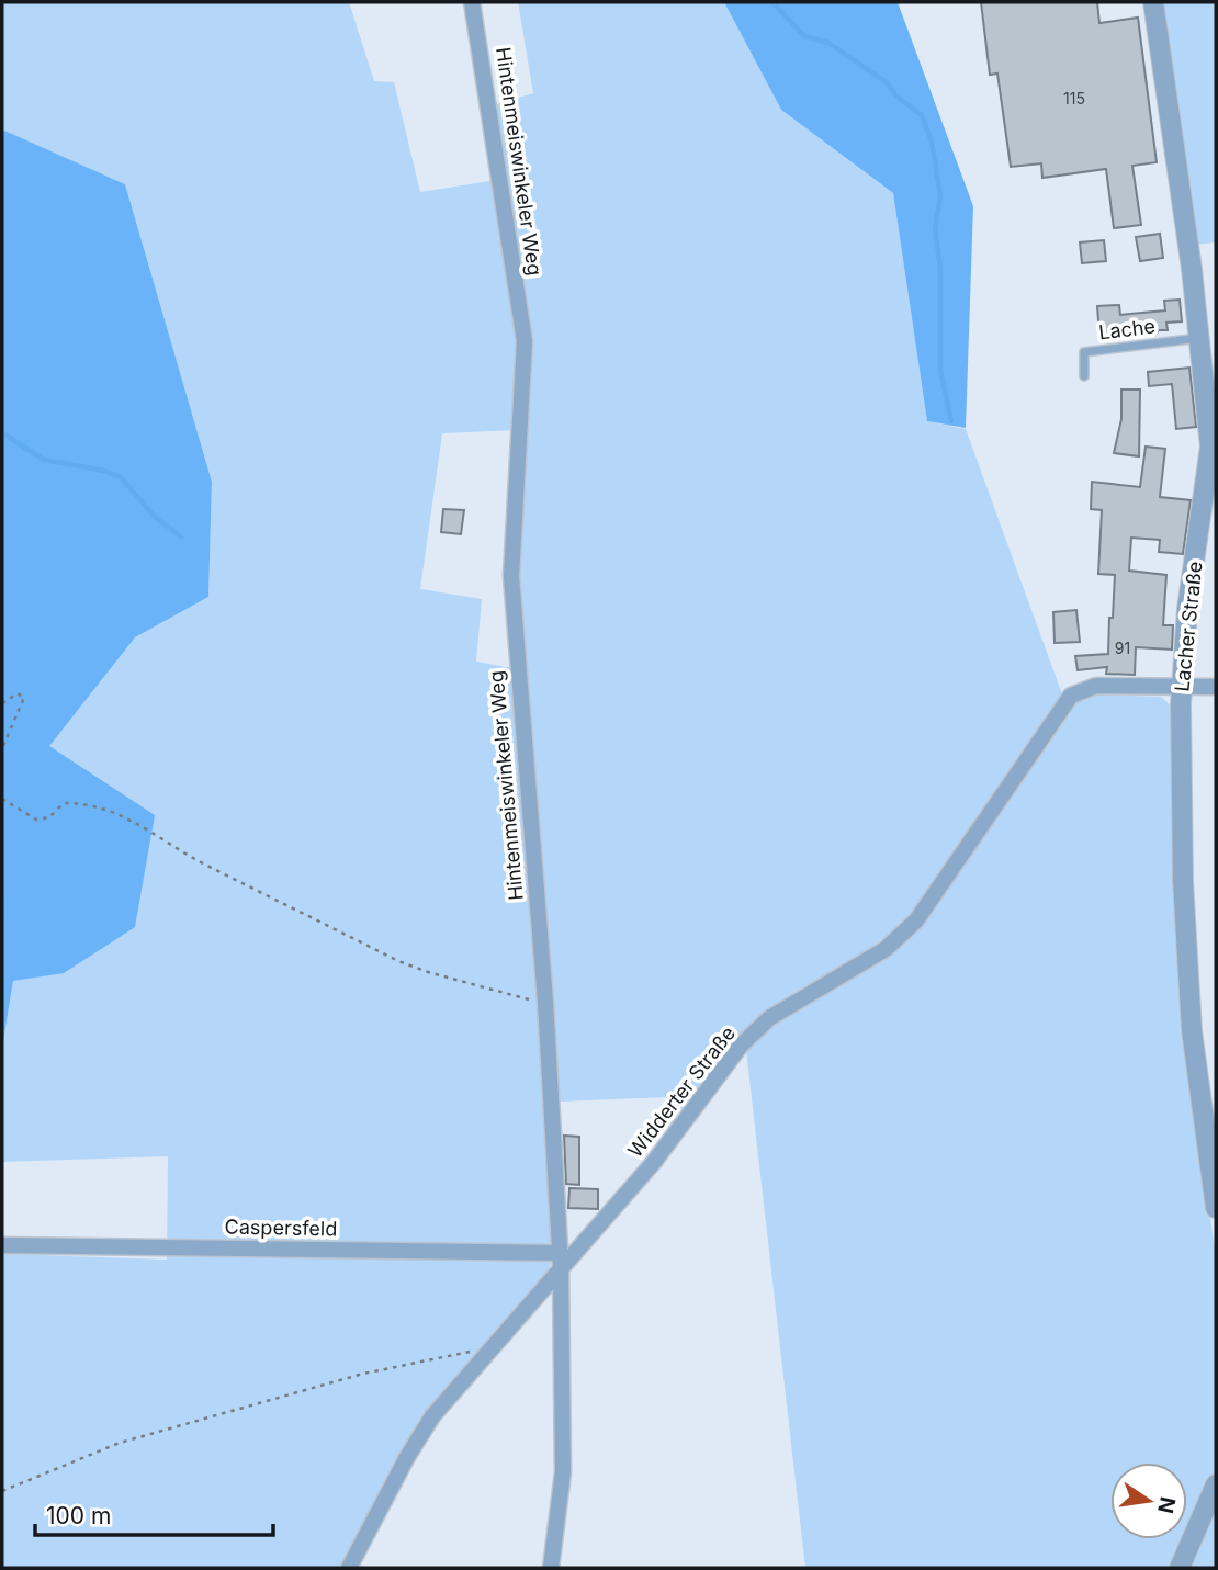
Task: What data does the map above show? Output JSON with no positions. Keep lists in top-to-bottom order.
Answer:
{
  "streets": {
    "street": [
      "Hintenmeiswinkeler Weg",
      "Lacher Straße",
      "Widderter Straße",
      "Caspersfeld"
    ],
    "lane": ["Lache"]
  },
  "crossings": [
    ["Hintenmeiswinkeler Weg", "Widderter Straße"],
    ["Hintenmeiswinkeler Weg", "Caspersfeld"],
    ["Lache", "Lacher Straße"],
    ["Lacher Straße", "Widderter Straße"],
    ["Widderter Straße", "Caspersfeld"]
  ],
  "house_numbers": ["115", "91"],
  "scale_bar": "100 m",
  "north": "right"
}
